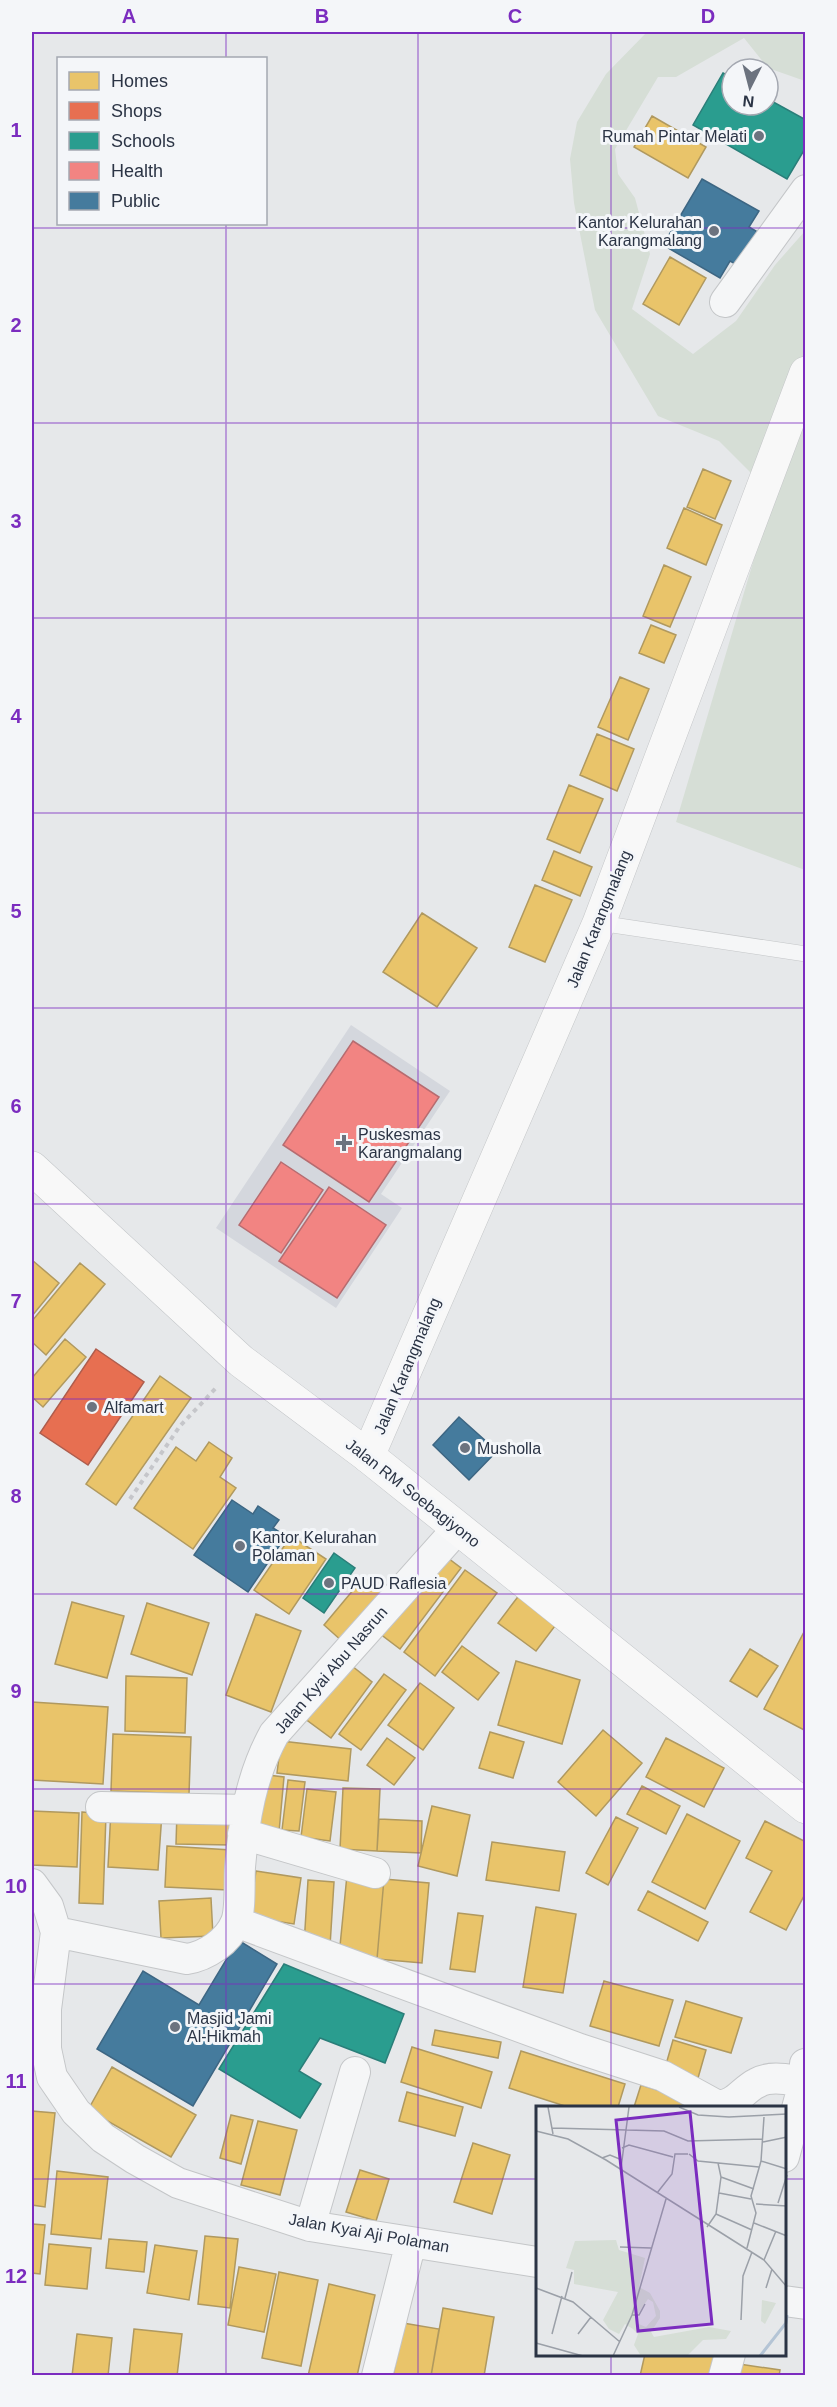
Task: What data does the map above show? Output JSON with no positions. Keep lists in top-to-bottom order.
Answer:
{
  "streets": {
    "street": [
      "Jalan Karangmalang",
      "Jalan RM Soebagiyono",
      "Jalan Kyai Abu Nasrun",
      "Jalan Kyai Aji Polaman"
    ]
  },
  "crossings": [
    ["Jalan Karangmalang", "Jalan RM Soebagiyono"],
    ["Jalan RM Soebagiyono", "Jalan Kyai Abu Nasrun"]
  ],
  "places": {
    "other": [
      "Rumah Pintar Melati",
      "Kantor Kelurahan Karangmalang",
      "Alfamart",
      "Musholla",
      "Kantor Kelurahan Polaman",
      "PAUD Raflesia",
      "Masjid Jami Al-Hikmah"
    ],
    "health": ["Puskesmas Karangmalang"]
  },
  "legend": [
    "Homes",
    "Shops",
    "Schools",
    "Health",
    "Public"
  ],
  "north": "bottom",
  "grid": {
    "columns": [
      "A",
      "B",
      "C",
      "D"
    ],
    "rows": [
      "1",
      "2",
      "3",
      "4",
      "5",
      "6",
      "7",
      "8",
      "9",
      "10",
      "11",
      "12"
    ]
  }
}
